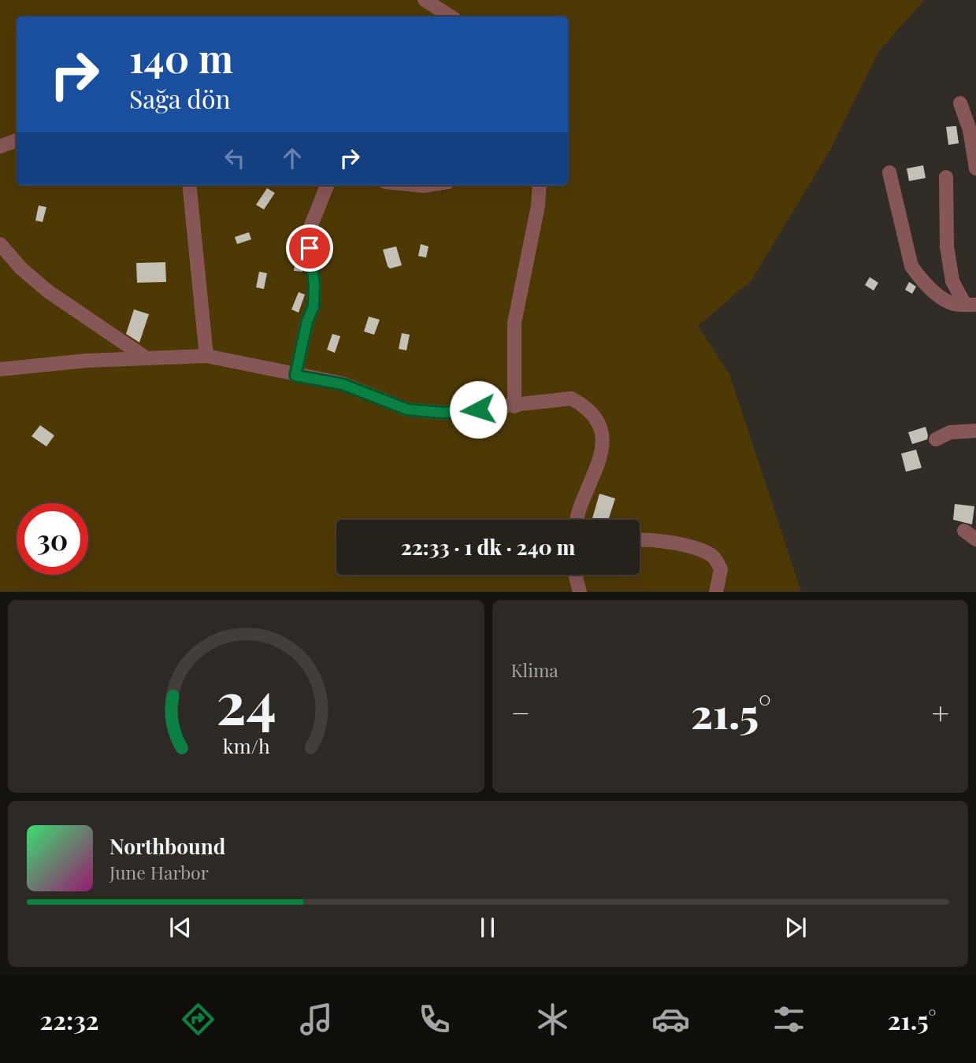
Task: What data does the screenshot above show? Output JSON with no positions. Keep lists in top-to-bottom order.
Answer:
{
  "page": {
    "turn": ["140 m", "Sağa dön"],
    "limit": "30",
    "trip": "22:33 · 1 dk · 240 m",
    "tile": "Klima",
    "heat": ["−", "21.5°", "+"],
    "song": ["Northbound", "June Harbor"],
    "tabs": ["22:32", "21.5°"],
    "gauge": ["24", "km/h"]
  }
}
